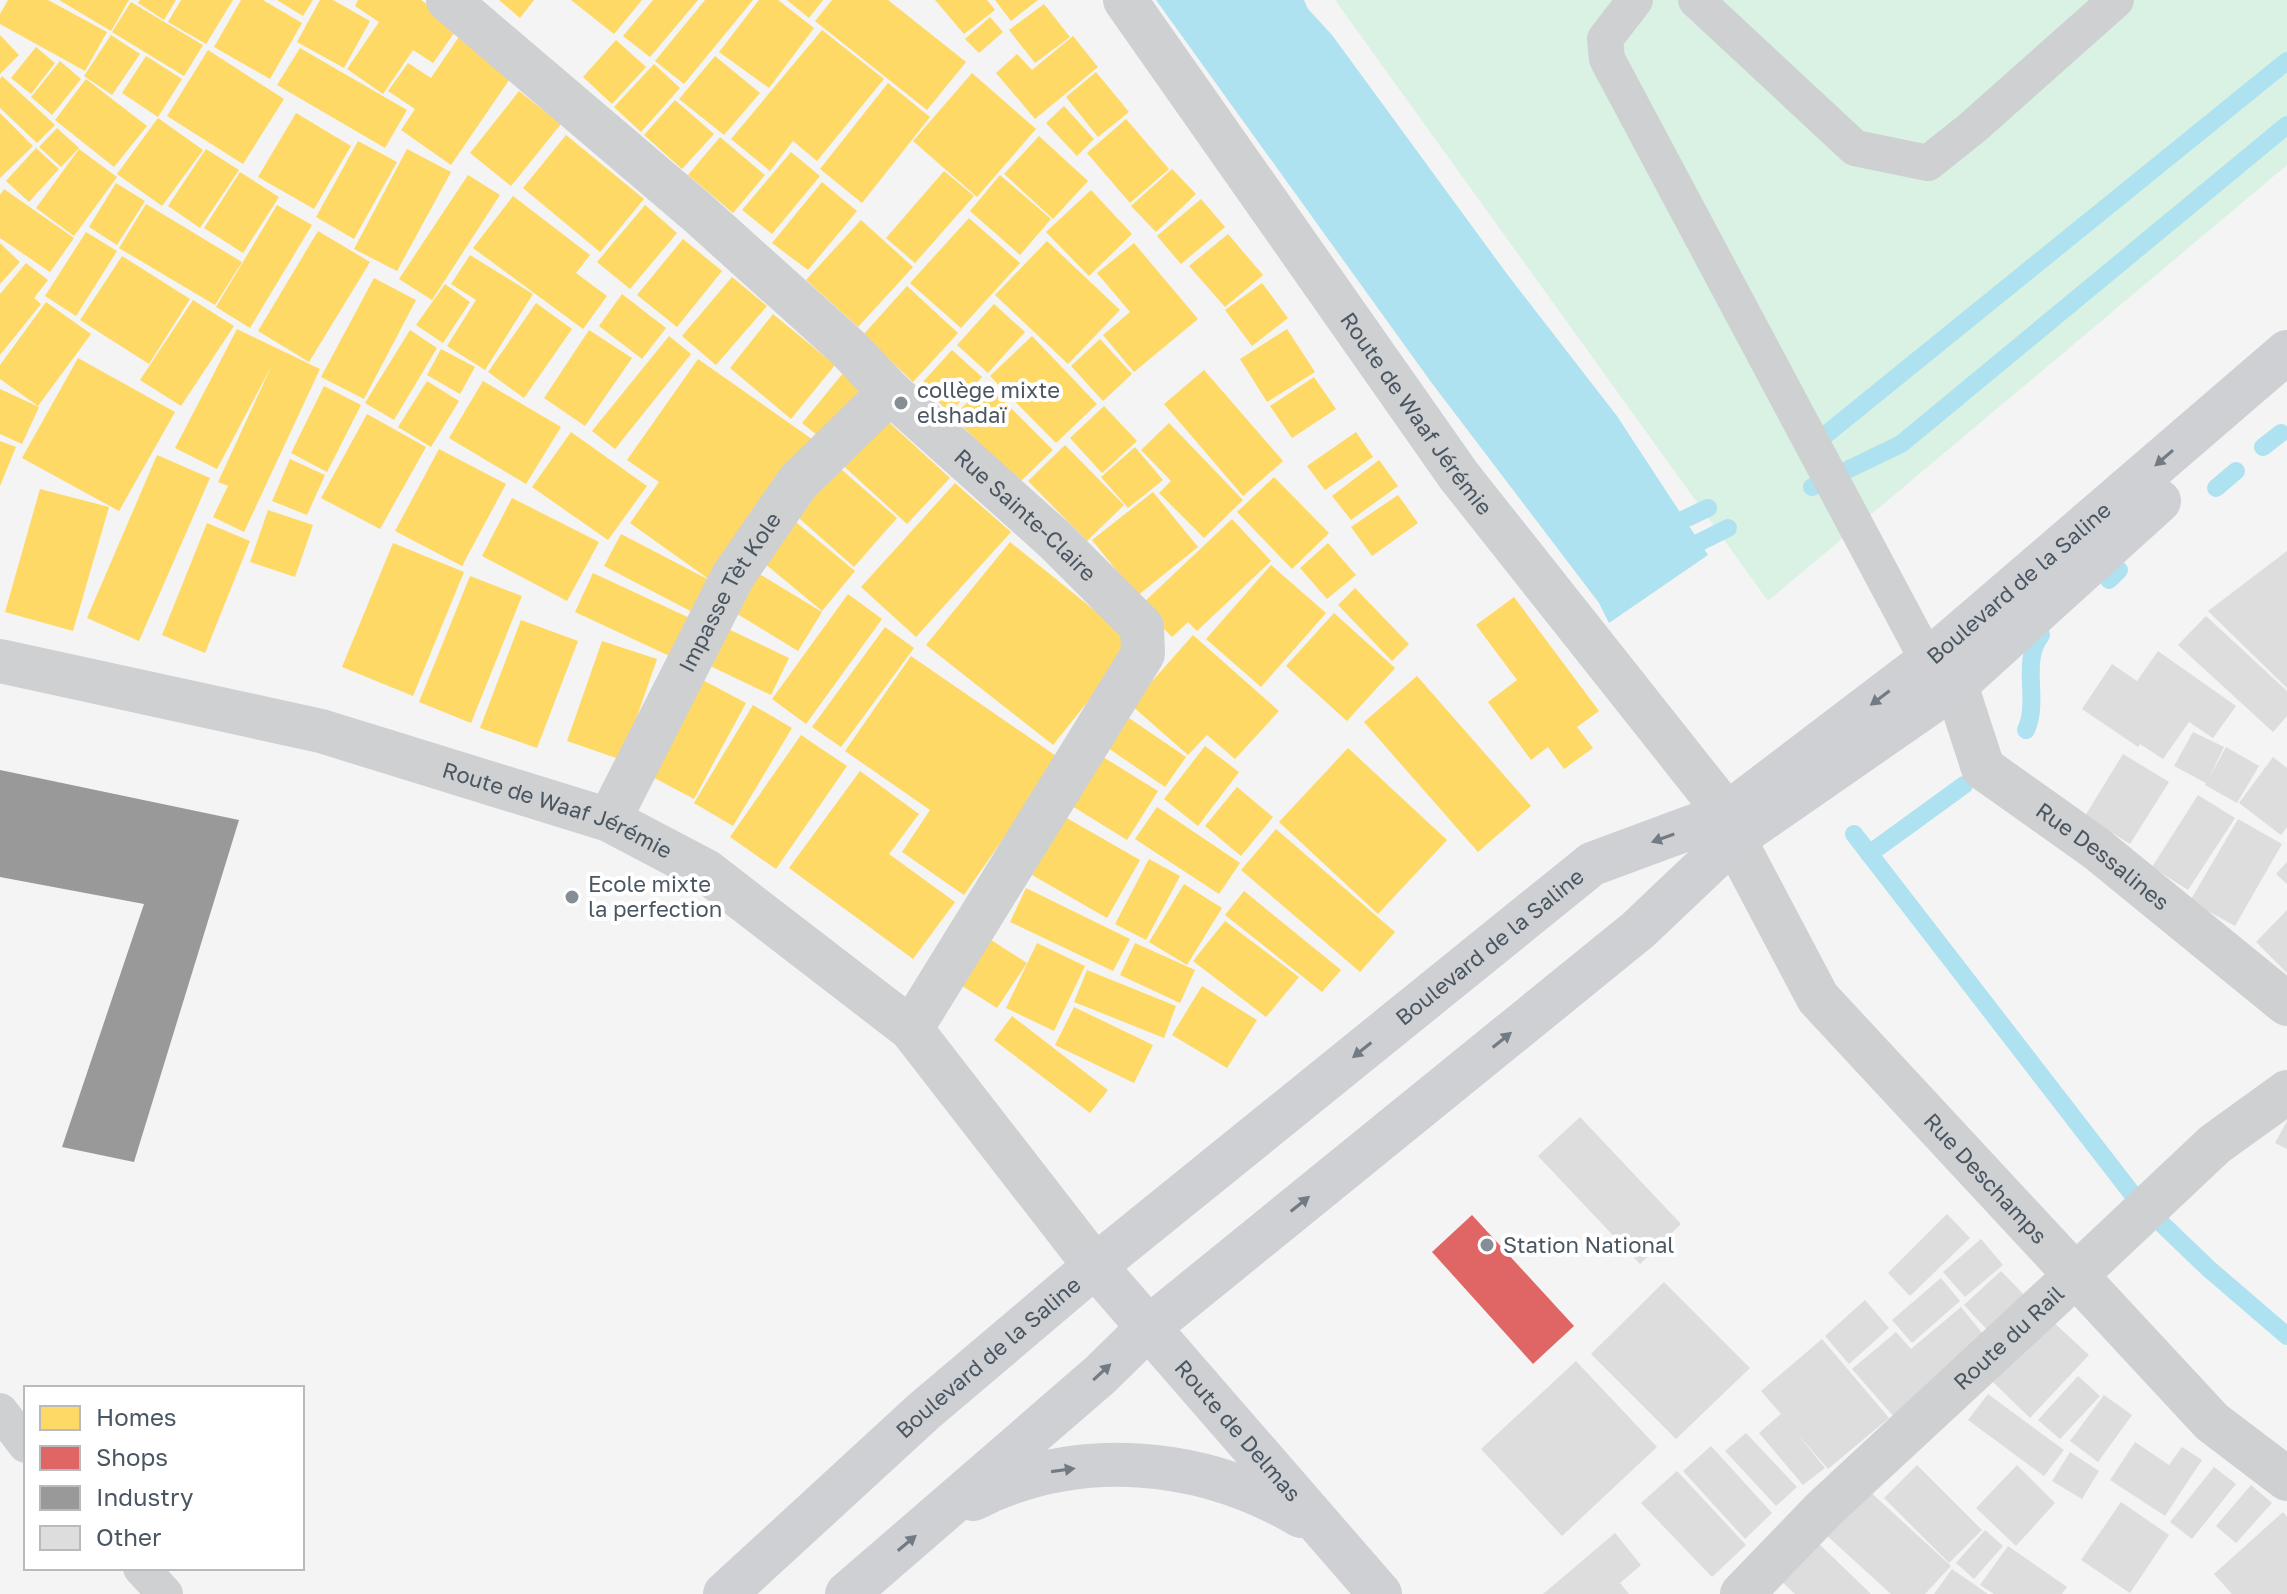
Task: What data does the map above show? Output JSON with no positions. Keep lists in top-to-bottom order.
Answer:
{
  "streets": {
    "main road": ["Boulevard de la Saline", "Route de Delmas"],
    "street": [
      "Route de Waaf Jérémie",
      "Rue Sainte-Claire",
      "Impasse Tèt Kole",
      "Rue Dessalines",
      "Rue Deschamps",
      "Route du Rail"
    ]
  },
  "crossings": [
    ["Route de Waaf Jérémie", "Rue Sainte-Claire"],
    ["Route de Waaf Jérémie", "Boulevard de la Saline"],
    ["Route de Waaf Jérémie", "Impasse Tèt Kole"],
    ["Route de Waaf Jérémie", "Rue Deschamps"],
    ["Route de Waaf Jérémie", "Route de Delmas"],
    ["Rue Sainte-Claire", "Impasse Tèt Kole"],
    ["Boulevard de la Saline", "Rue Dessalines"],
    ["Boulevard de la Saline", "Rue Deschamps"],
    ["Boulevard de la Saline", "Route de Delmas"],
    ["Rue Deschamps", "Route du Rail"]
  ],
  "places": ["collège mixte elshadaï", "Ecole mixte la perfection", "Station National"],
  "legend": [
    "Homes",
    "Shops",
    "Industry",
    "Other"
  ]
}
